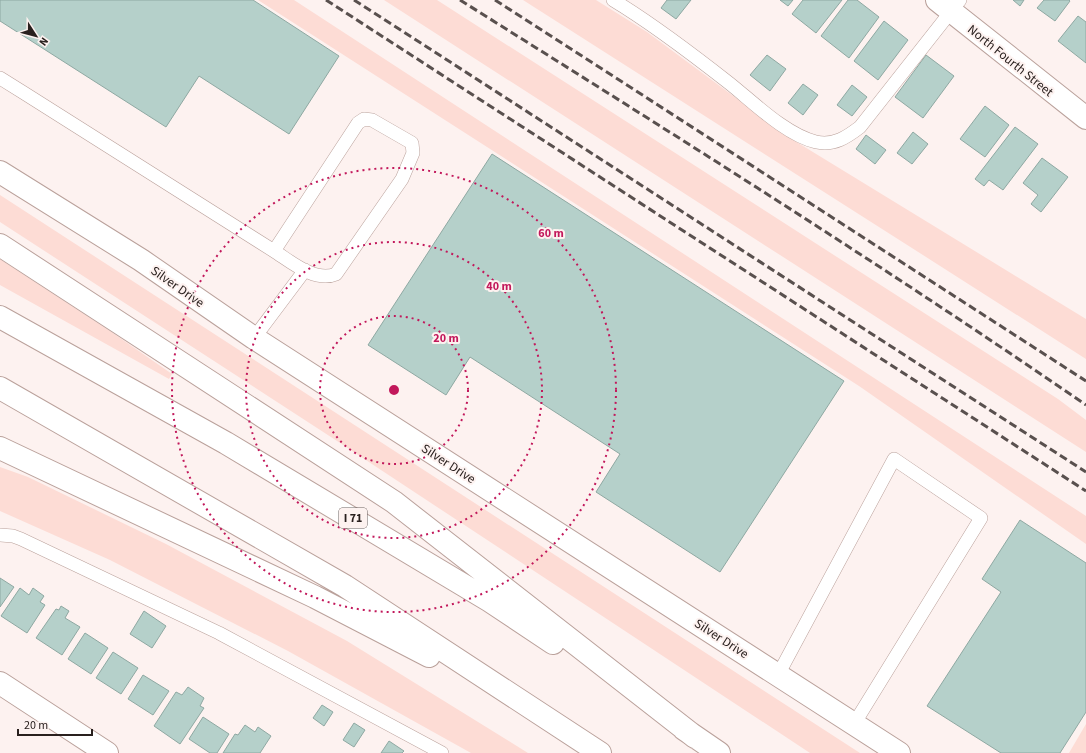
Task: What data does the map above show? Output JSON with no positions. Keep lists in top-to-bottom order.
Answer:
{
  "streets": {
    "main road": ["North Fourth Street", "Silver Drive", "I 71"]
  },
  "scale_bar": "20 m",
  "north": "bottom right",
  "rings": ["60 m", "40 m", "20 m"]
}
